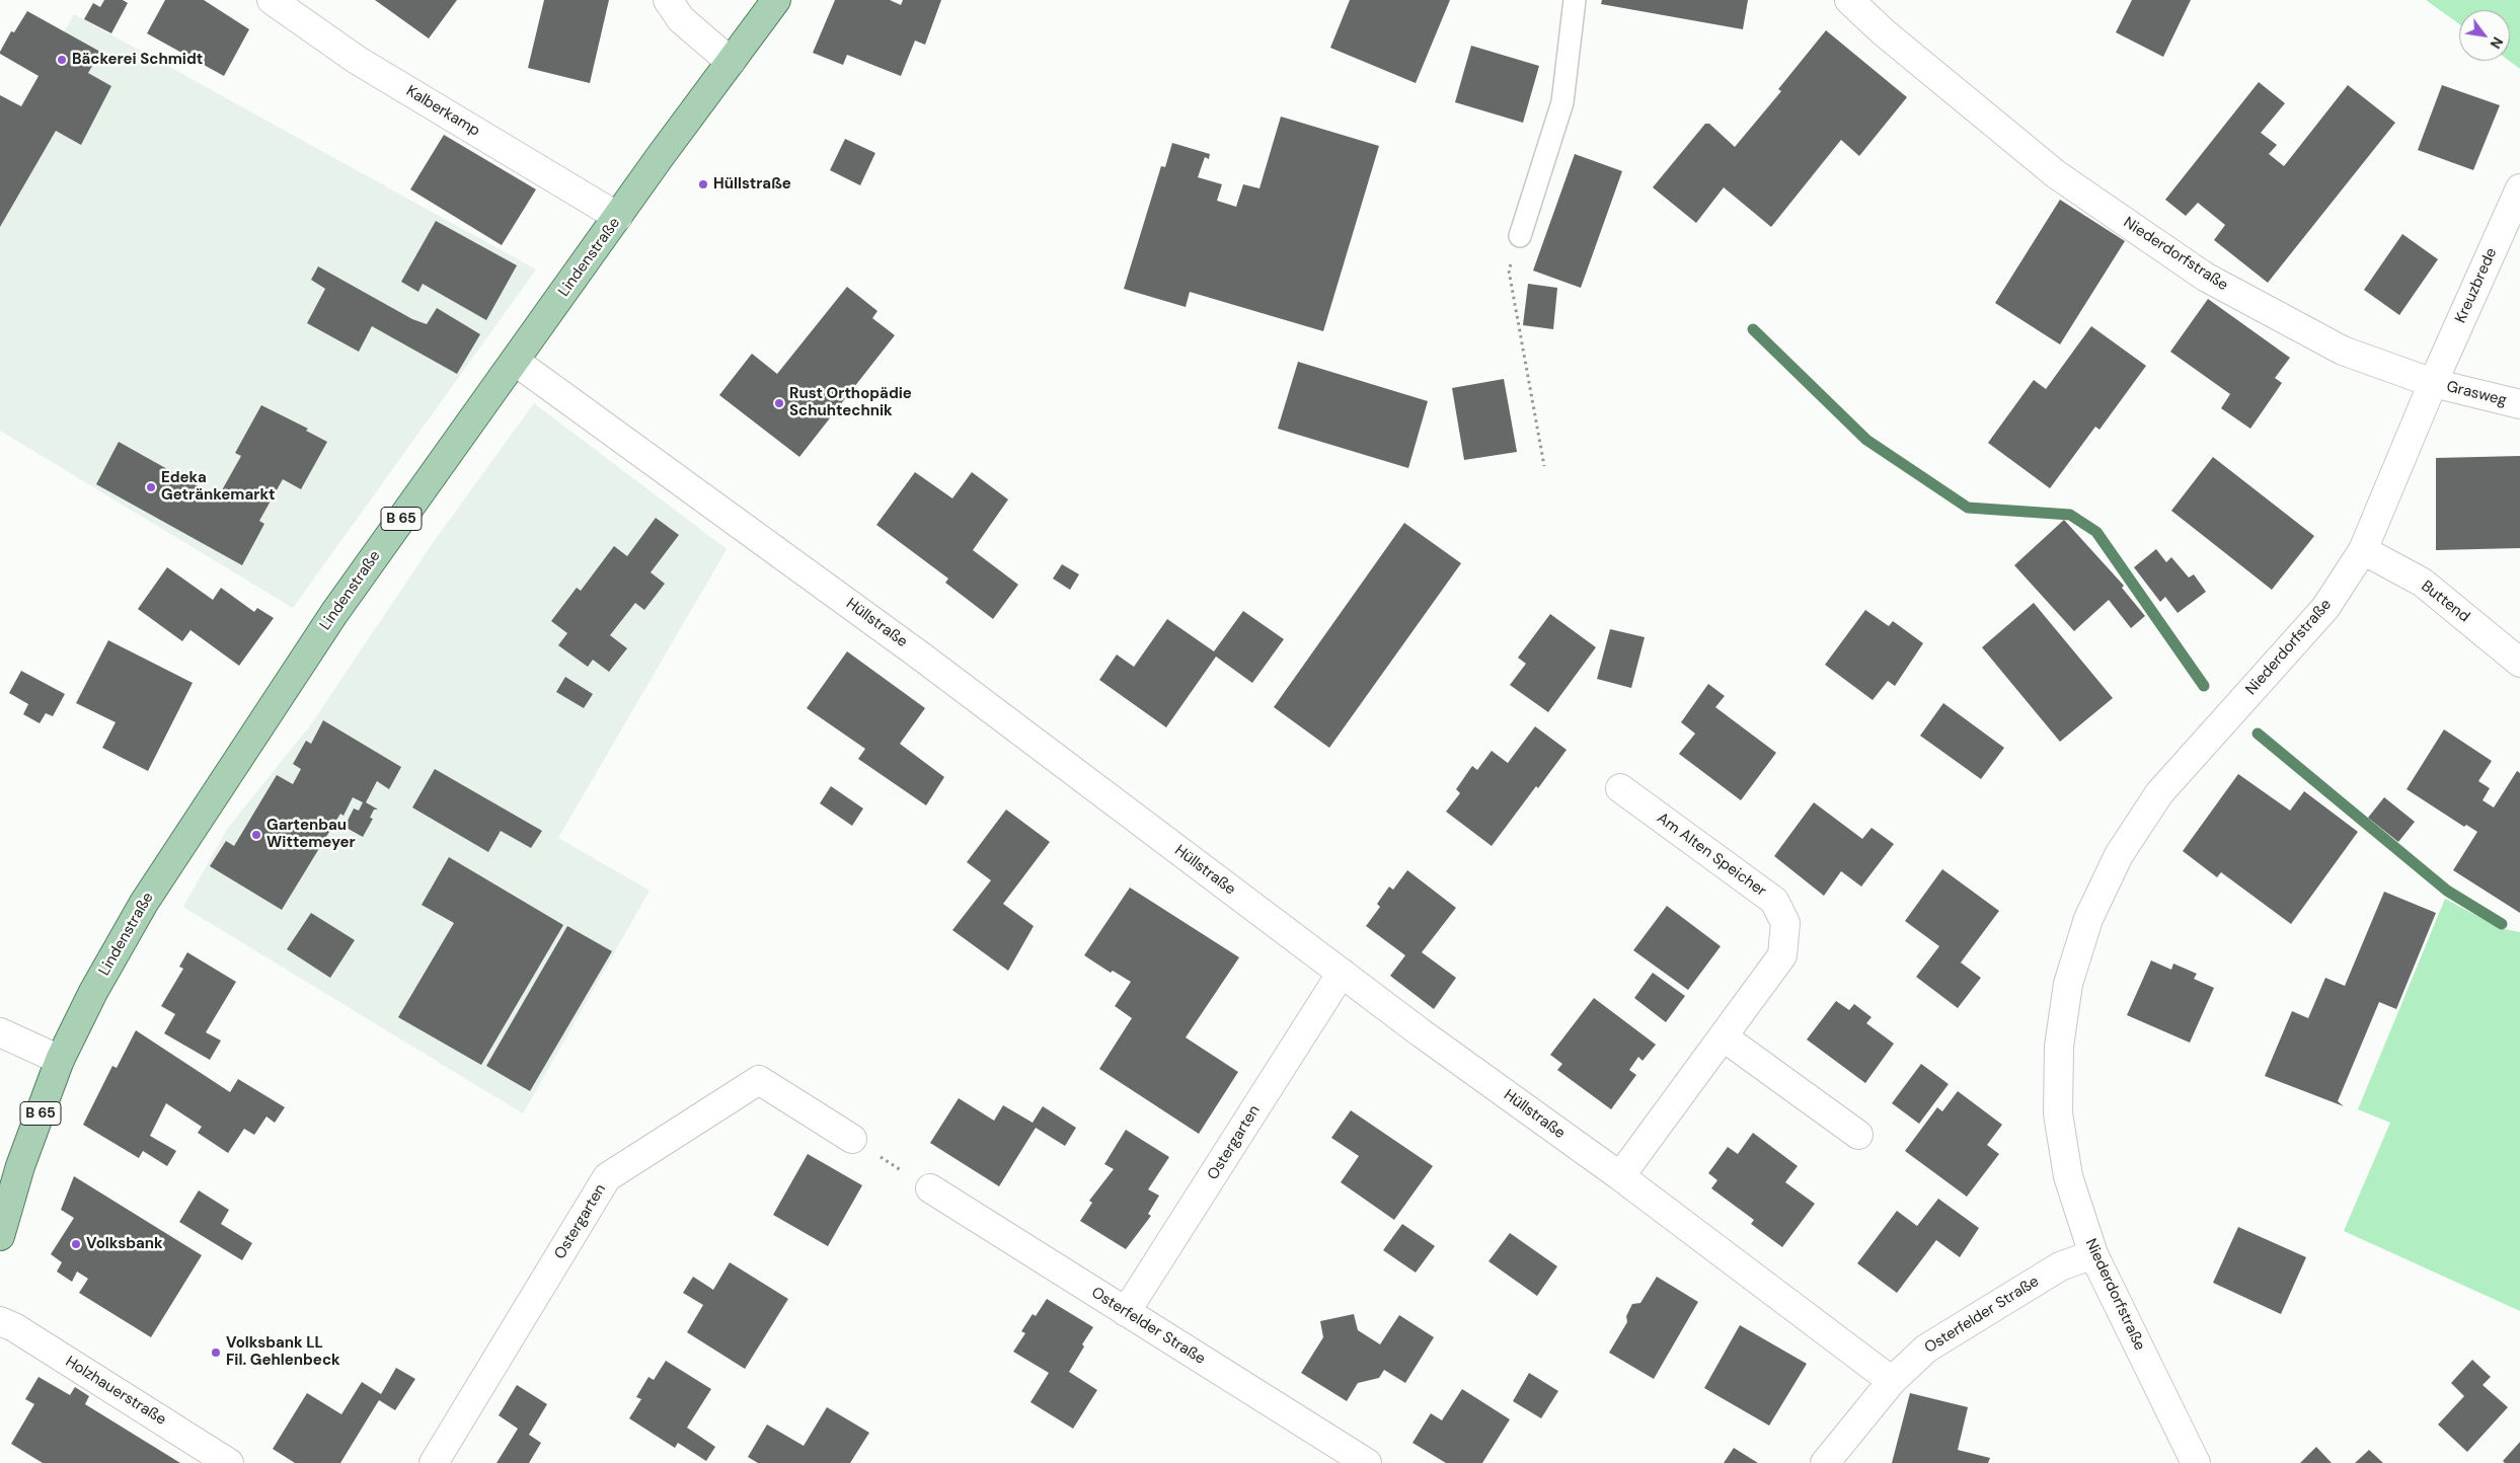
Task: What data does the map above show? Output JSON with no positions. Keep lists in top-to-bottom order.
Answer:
{
  "streets": {
    "main road": ["Lindenstraße", "B 65"],
    "street": [
      "Kalberkamp",
      "Niederdorfstraße",
      "Kreuzbrede",
      "Grasweg",
      "Buttend",
      "Hüllstraße",
      "Am Alten Speicher",
      "Ostergarten",
      "Osterfelder Straße",
      "Holzhauerstraße"
    ]
  },
  "crossings": [
    ["Kalberkamp", "Lindenstraße"],
    ["Niederdorfstraße", "Kreuzbrede"],
    ["Niederdorfstraße", "Grasweg"],
    ["Niederdorfstraße", "Buttend"],
    ["Niederdorfstraße", "Osterfelder Straße"],
    ["Lindenstraße", "Hüllstraße"],
    ["Kreuzbrede", "Grasweg"],
    ["Hüllstraße", "Am Alten Speicher"],
    ["Hüllstraße", "Ostergarten"],
    ["Hüllstraße", "Osterfelder Straße"],
    ["Ostergarten", "Osterfelder Straße"]
  ],
  "places": [
    "Bäckerei Schmidt",
    "Hüllstraße",
    "Rust Orthopädie Schuhtechnik",
    "Edeka Getränkemarkt",
    "Gartenbau Wittemeyer",
    "Volksbank",
    "Volksbank LL Fil. Gehlenbeck"
  ],
  "north": "bottom right"
}
